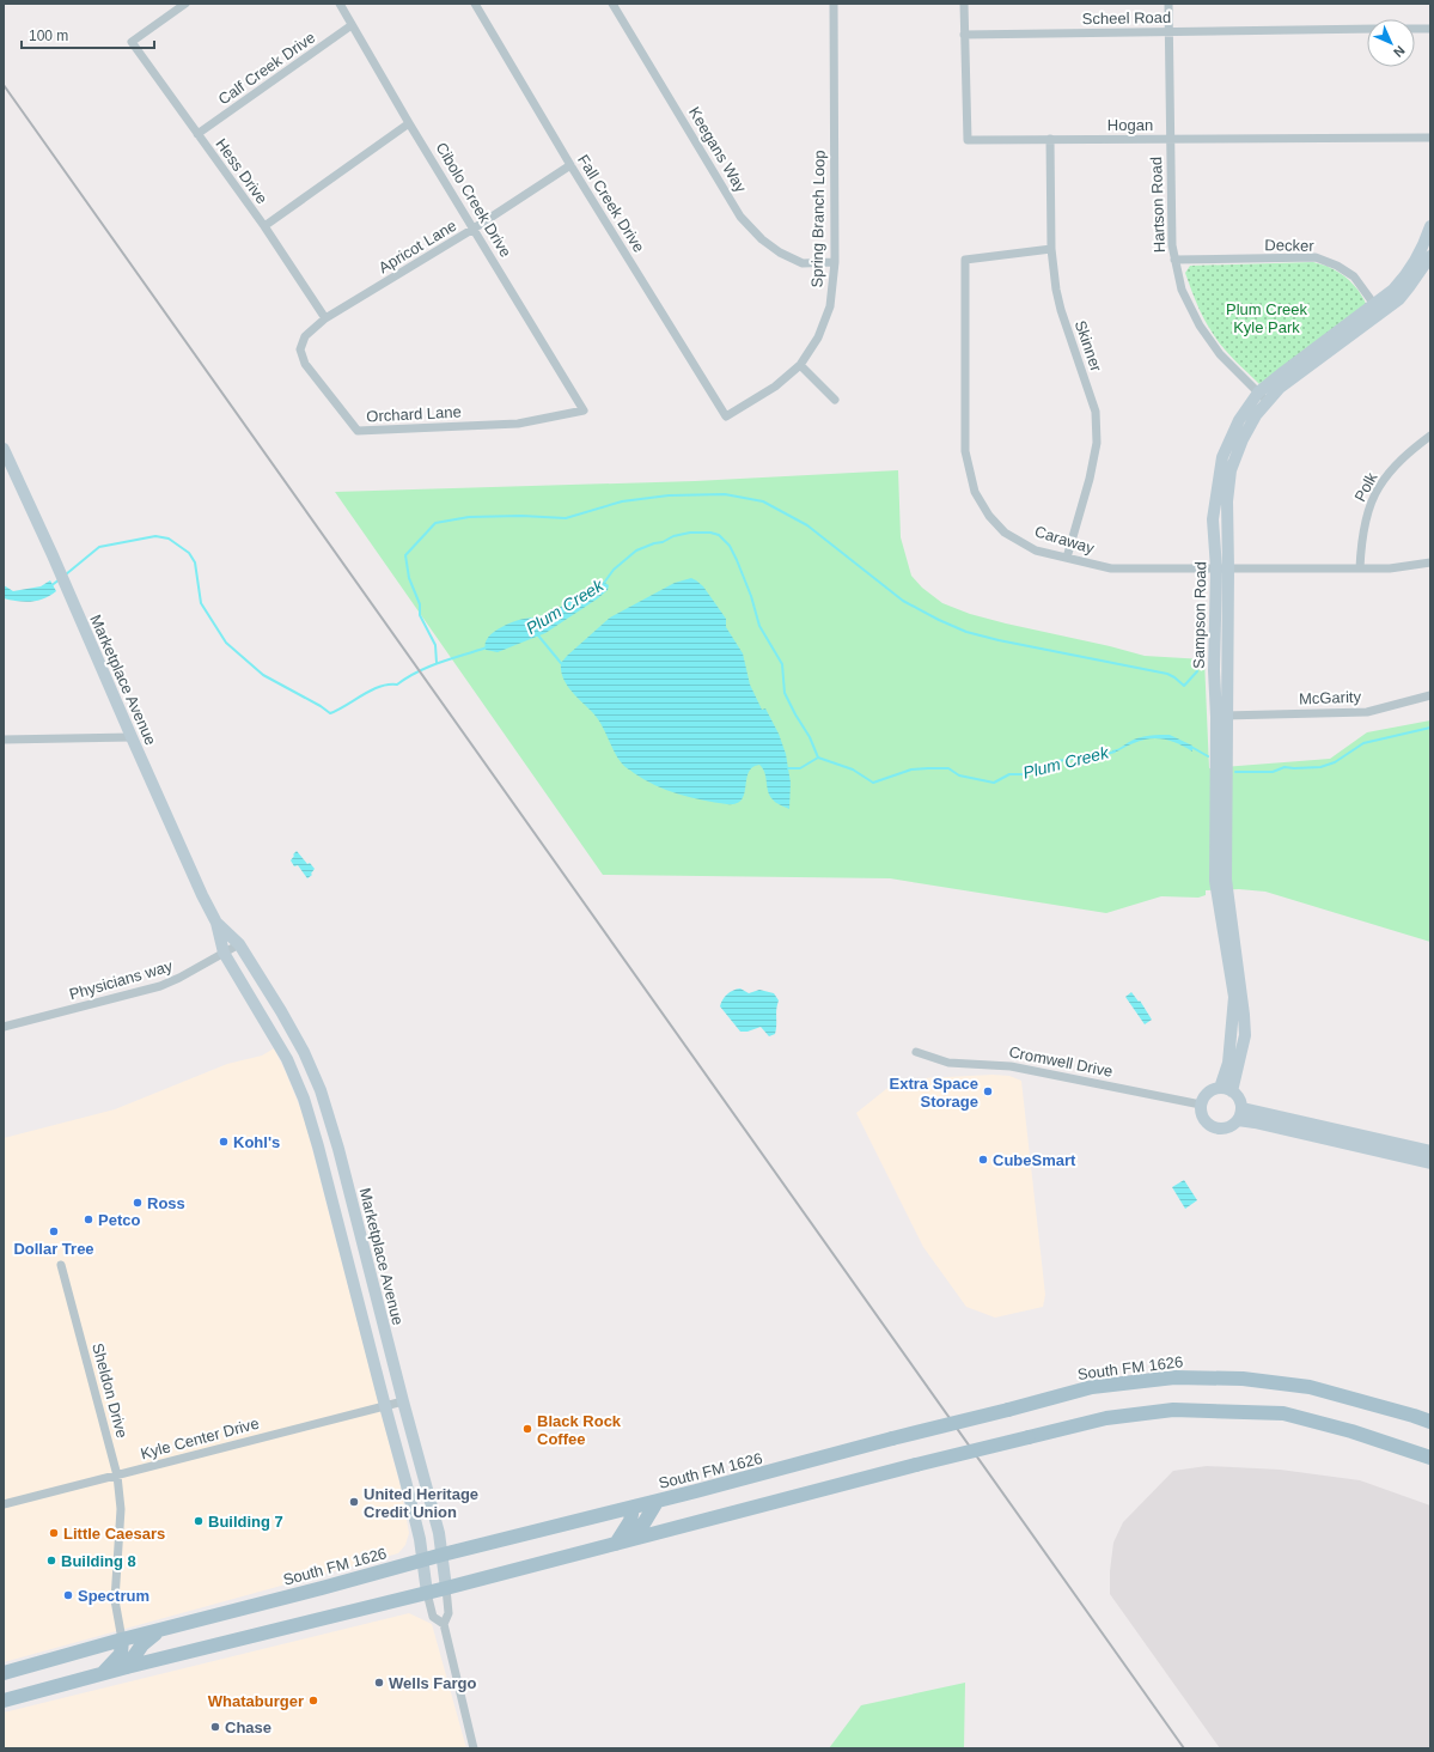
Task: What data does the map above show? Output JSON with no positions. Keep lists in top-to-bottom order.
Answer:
{
  "streets": {
    "main road": ["South FM 1626"],
    "street": [
      "Scheel Road",
      "Calf Creek Drive",
      "Hogan",
      "Keegans Way",
      "Hess Drive",
      "Cibolo Creek Drive",
      "Fall Creek Drive",
      "Hartson Road",
      "Spring Branch Loop",
      "Decker",
      "Apricot Lane",
      "Skinner",
      "Orchard Lane",
      "Polk",
      "Caraway",
      "Sampson Road",
      "Marketplace Avenue",
      "McGarity",
      "Physicians way",
      "Cromwell Drive",
      "Sheldon Drive",
      "Kyle Center Drive"
    ]
  },
  "crossings": [
    ["Scheel Road", "Hogan"],
    ["Scheel Road", "Hartson Road"],
    ["Calf Creek Drive", "Hess Drive"],
    ["Calf Creek Drive", "Cibolo Creek Drive"],
    ["Hogan", "Hartson Road"],
    ["Hogan", "Skinner"],
    ["Keegans Way", "Spring Branch Loop"],
    ["Hess Drive", "Apricot Lane"],
    ["Cibolo Creek Drive", "Apricot Lane"],
    ["Cibolo Creek Drive", "Orchard Lane"],
    ["Fall Creek Drive", "Spring Branch Loop"],
    ["Fall Creek Drive", "Apricot Lane"],
    ["Hartson Road", "Decker"],
    ["Hartson Road", "Sampson Road"],
    ["Decker", "Sampson Road"],
    ["Apricot Lane", "Orchard Lane"],
    ["Skinner", "Caraway"],
    ["Polk", "Caraway"],
    ["Caraway", "Sampson Road"],
    ["Sampson Road", "McGarity"],
    ["Sampson Road", "Cromwell Drive"],
    ["Marketplace Avenue", "Physicians way"],
    ["Marketplace Avenue", "South FM 1626"],
    ["Marketplace Avenue", "Kyle Center Drive"],
    ["South FM 1626", "Sheldon Drive"],
    ["Sheldon Drive", "Kyle Center Drive"]
  ],
  "water": ["Plum Creek"],
  "parks": ["Plum Creek Kyle Park"],
  "places": [
    "Extra Space Storage",
    "Kohl's",
    "CubeSmart",
    "Ross",
    "Petco",
    "Dollar Tree",
    "Black Rock Coffee",
    "United Heritage Credit Union",
    "Building 7",
    "Little Caesars",
    "Building 8",
    "Spectrum",
    "Wells Fargo",
    "Whataburger",
    "Chase"
  ],
  "scale_bar": "100 m",
  "north": "bottom right"
}
